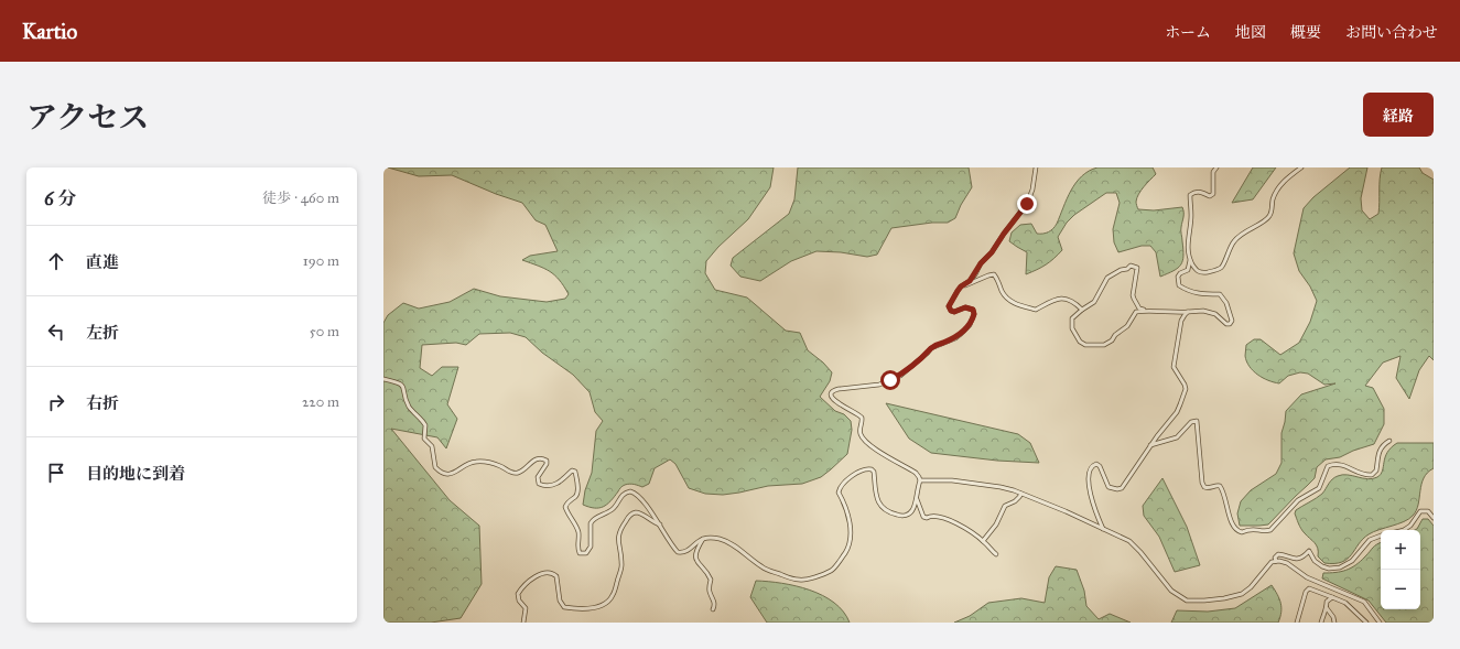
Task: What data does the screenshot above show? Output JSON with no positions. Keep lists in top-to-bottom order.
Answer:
{
  "page": {
    "header": "Kartio",
    "nav": [
      "ホーム",
      "地図",
      "概要",
      "お問い合わせ"
    ],
    "title": "アクセス",
    "buttons": "経路",
    "heading": ["6 分", "徒歩 · 460 m"],
    "list": [
      ["直進", "190 m"],
      ["左折", "50 m"],
      ["右折", "220 m"],
      "目的地に到着"
    ],
    "map_buttons": ["+", "−"]
  }
}
